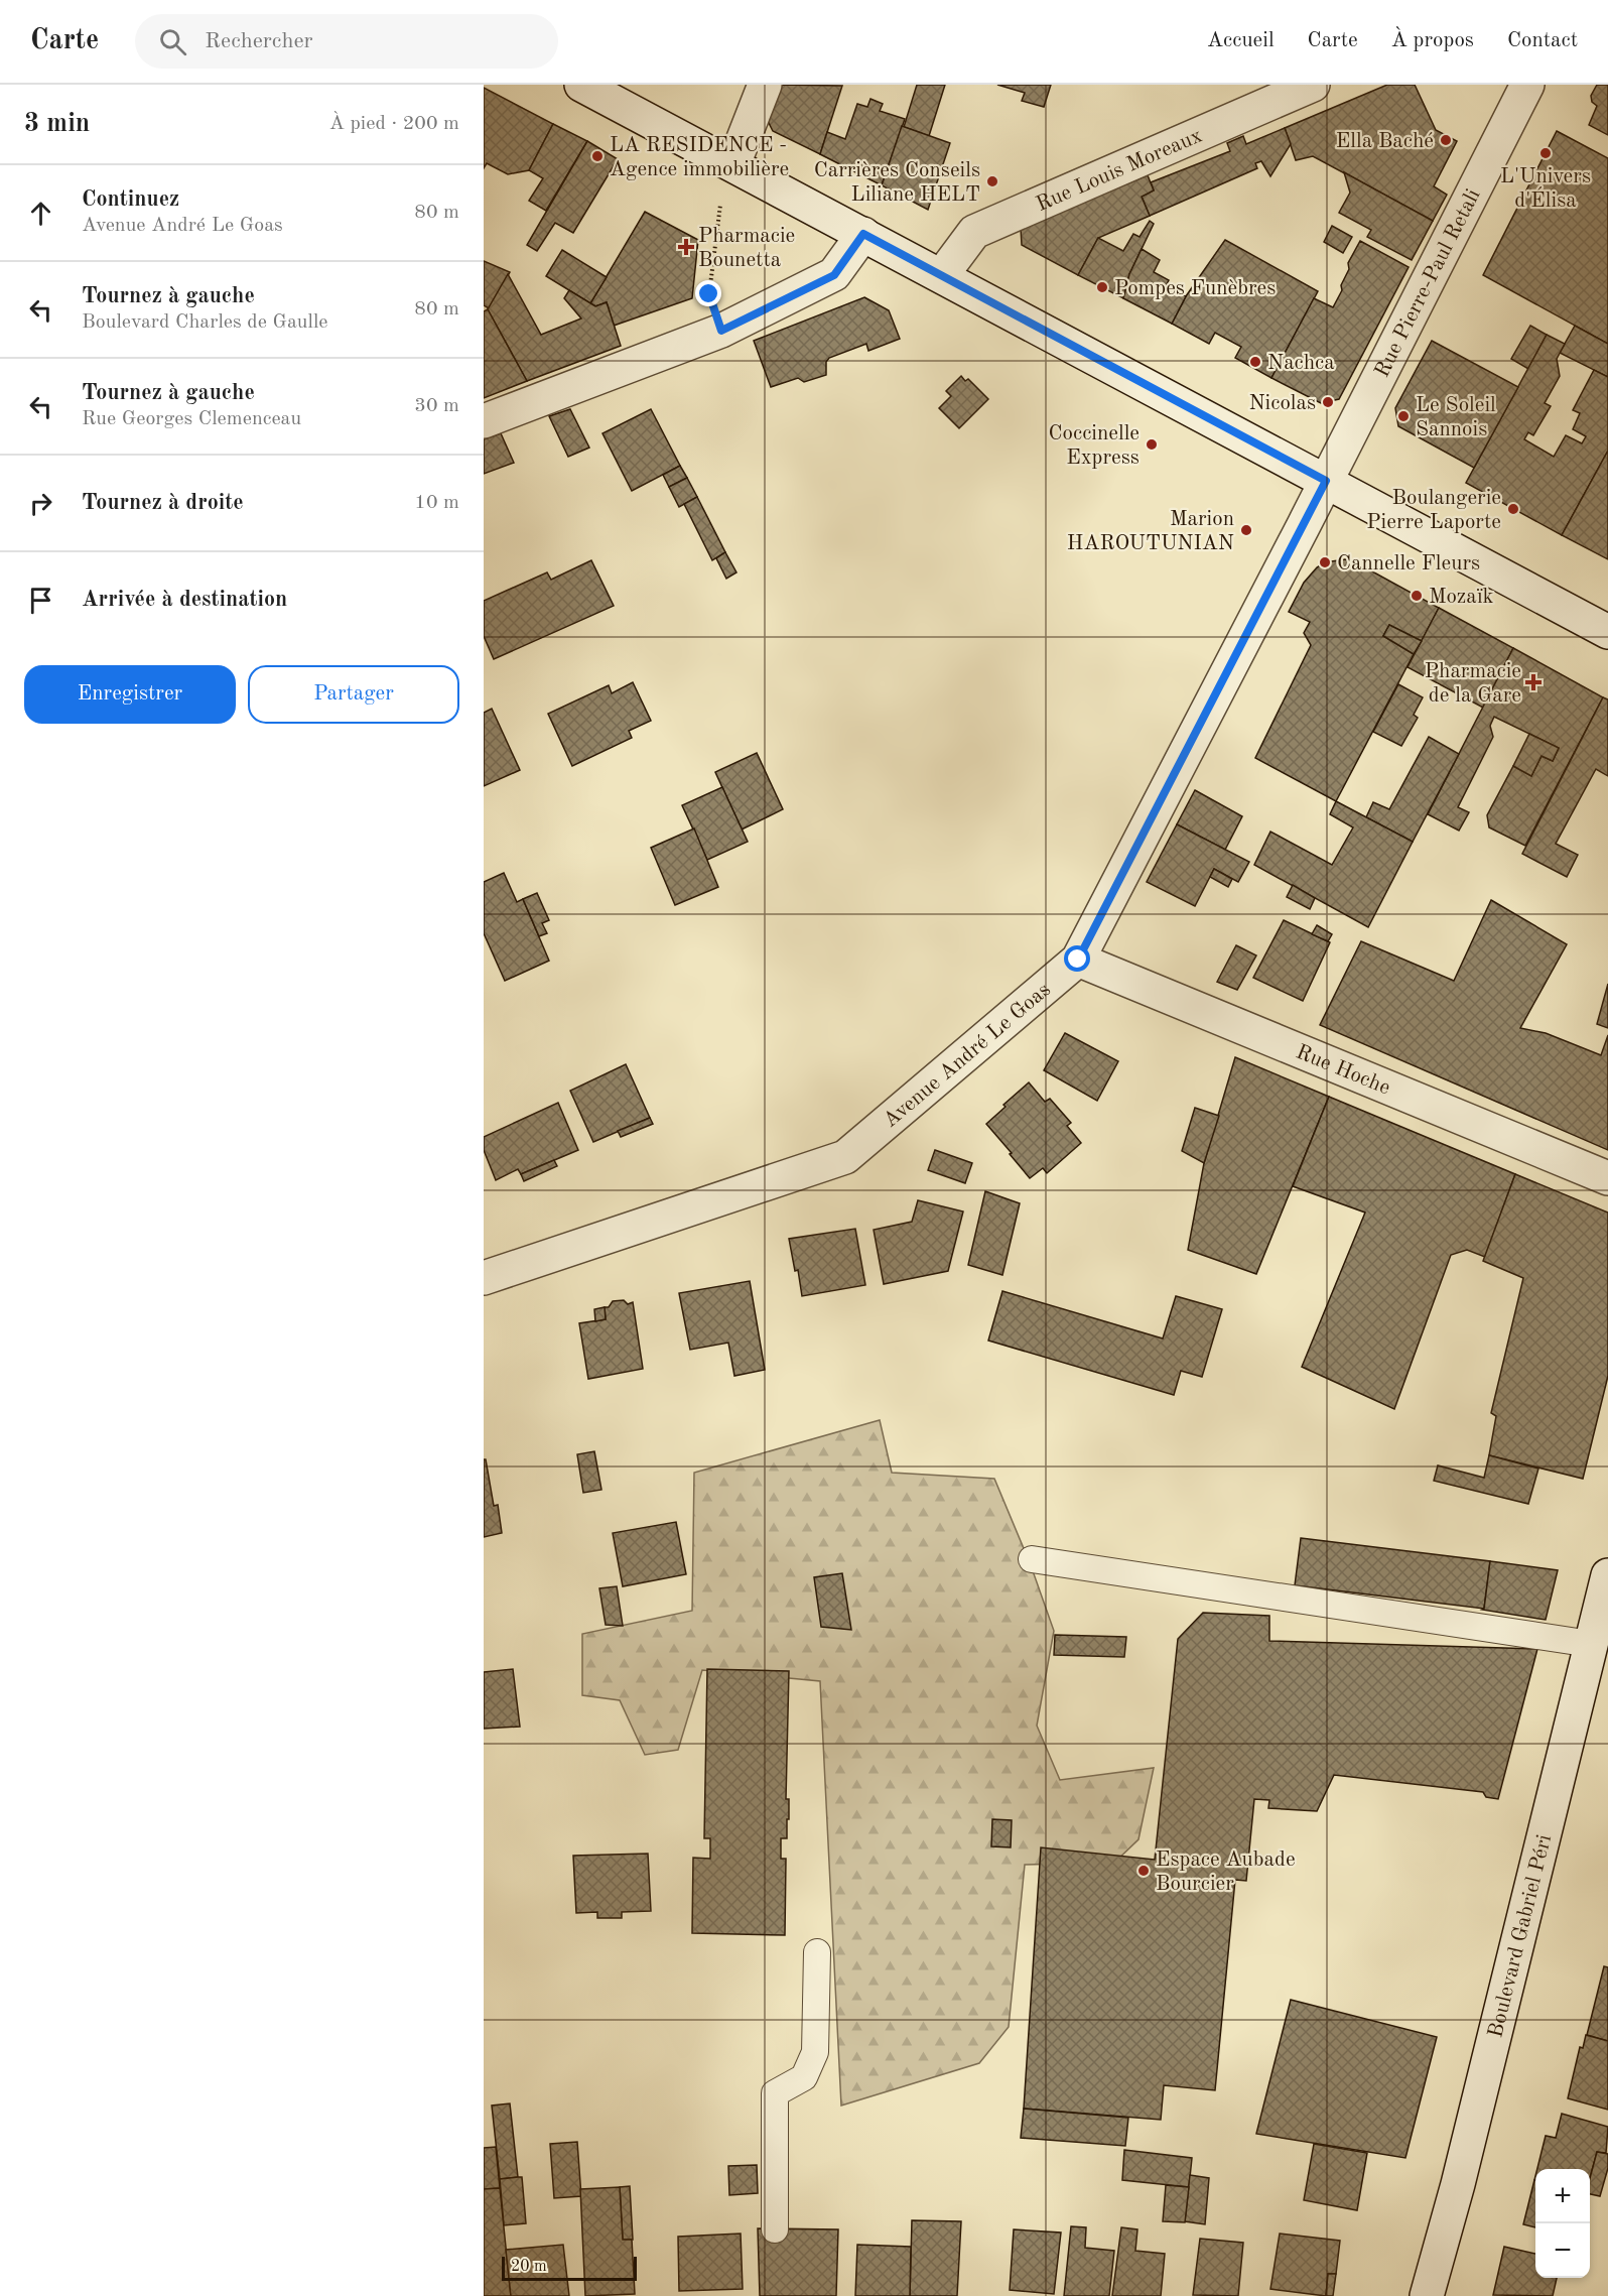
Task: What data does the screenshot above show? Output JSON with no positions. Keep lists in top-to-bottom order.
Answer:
{
  "streets": {
    "street": [
      "Rue Louis Moreaux",
      "Rue Pierre-Paul Retali",
      "Avenue André Le Goas",
      "Rue Hoche",
      "Boulevard Gabriel Péri"
    ]
  },
  "crossings": [
    ["Rue Pierre-Paul Retali", "Avenue André Le Goas"],
    ["Avenue André Le Goas", "Rue Hoche"]
  ],
  "places": {
    "other": [
      "Ella Baché",
      "L'Univers d'Élisa",
      "LA RESIDENCE - Agence immobilière",
      "Carrières Conseils Liliane HELT",
      "Pompes Funèbres",
      "Nachca",
      "Nicolas",
      "Le Soleil Sannois",
      "Coccinelle Express",
      "Boulangerie Pierre Laporte",
      "Marion HAROUTUNIAN",
      "Cannelle Fleurs",
      "Mozaïk",
      "Espace Aubade Bourcier"
    ],
    "health": ["Pharmacie Bounetta", "Pharmacie de la Gare"]
  },
  "scale_bar": "20 m",
  "page": {
    "header": "Carte",
    "search": "Rechercher",
    "nav": [
      "Accueil",
      "Carte",
      "À propos",
      "Contact"
    ],
    "heading": ["3 min", "À pied · 200 m"],
    "list": [
      ["Continuez", "Avenue André Le Goas", "80 m"],
      ["Tournez à gauche", "Boulevard Charles de Gaulle", "80 m"],
      ["Tournez à gauche", "Rue Georges Clemenceau", "30 m"],
      ["Tournez à droite", "10 m"],
      "Arrivée à destination"
    ],
    "buttons": ["Enregistrer", "Partager"],
    "map_buttons": ["+", "−"],
    "scale": "20 m"
  }
}
